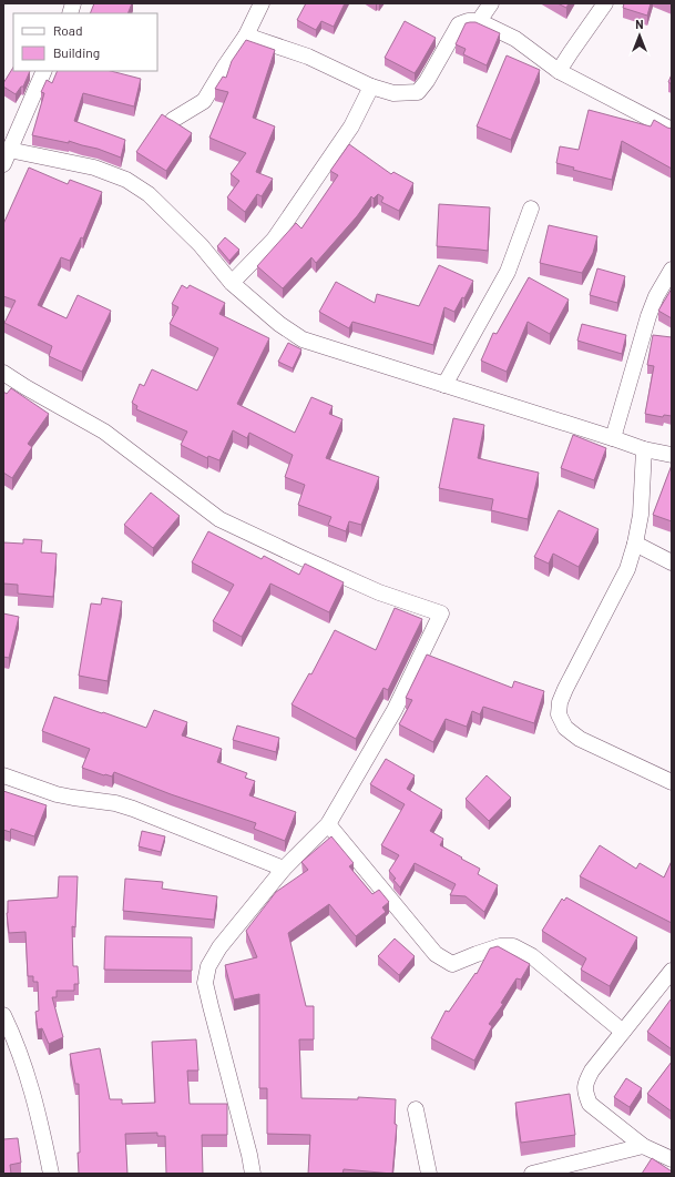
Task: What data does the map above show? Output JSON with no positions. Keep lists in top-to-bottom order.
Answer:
{
  "legend": ["Road", "Building"],
  "north": "top"
}
